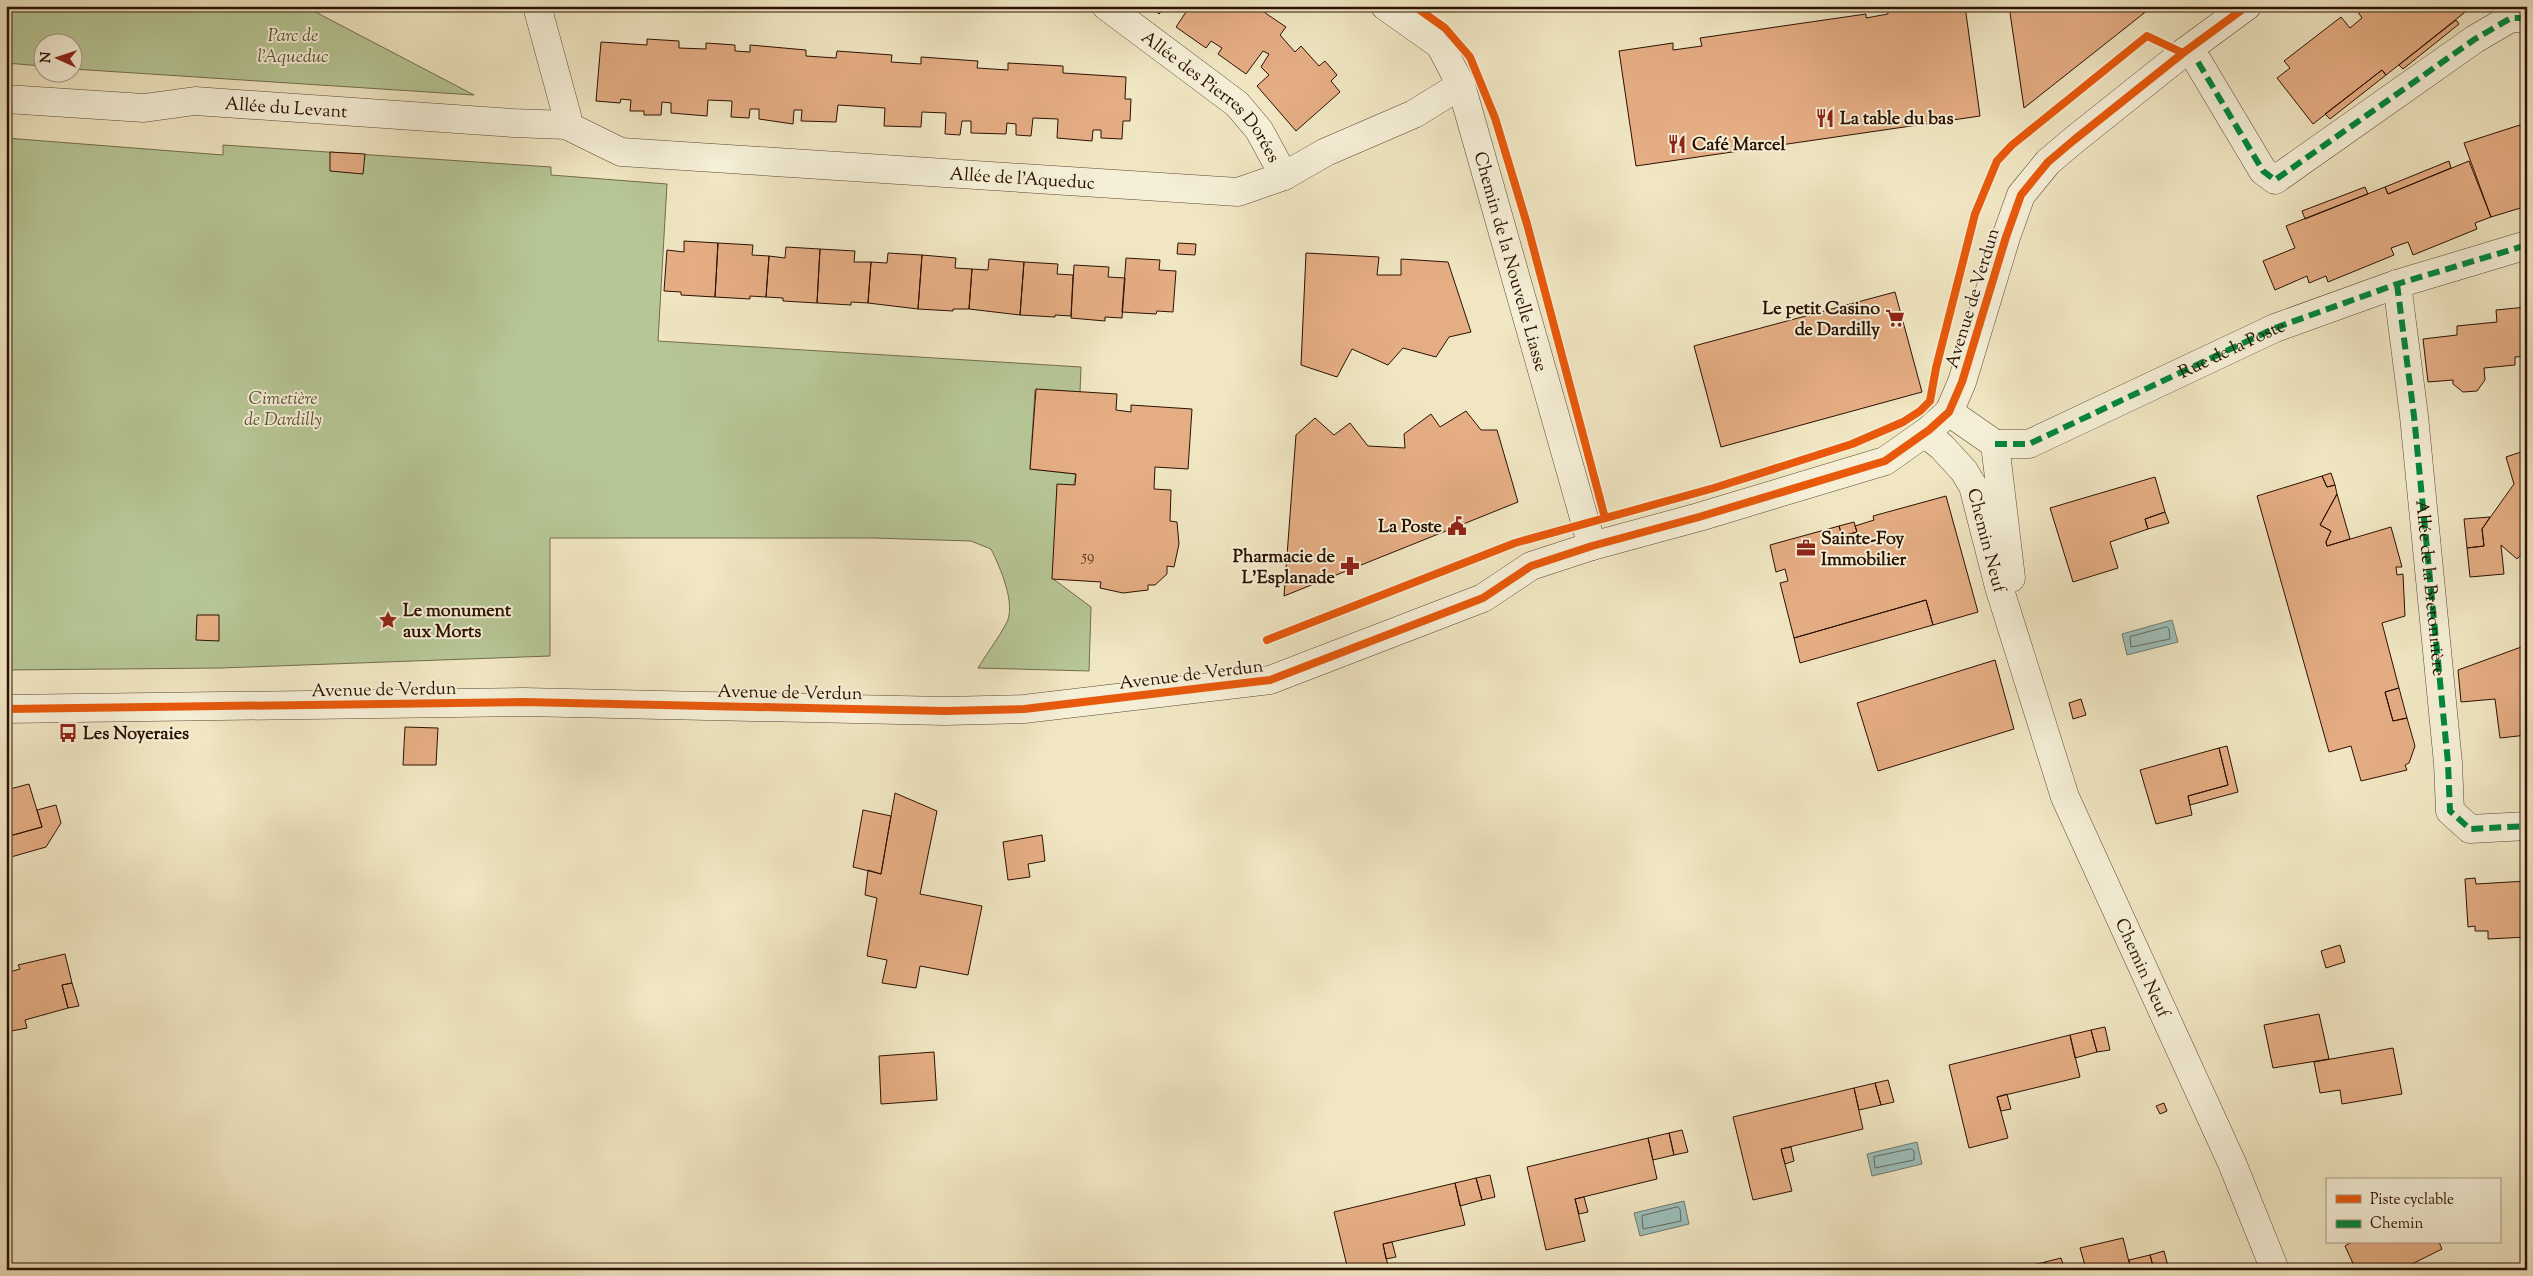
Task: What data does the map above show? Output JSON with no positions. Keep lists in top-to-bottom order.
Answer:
{
  "streets": {
    "street": [
      "Allée des Pierres Dorées",
      "Allée du Levant",
      "Allée de l'Aqueduc",
      "Chemin de la Nouvelle Liasse",
      "Avenue de Verdun",
      "Rue de la Poste",
      "Chemin Neuf",
      "Allée de la Bretonnière"
    ]
  },
  "crossings": [
    ["Allée des Pierres Dorées", "Allée de l'Aqueduc"],
    ["Allée du Levant", "Allée de l'Aqueduc"],
    ["Allée de l'Aqueduc", "Chemin de la Nouvelle Liasse"],
    ["Chemin de la Nouvelle Liasse", "Avenue de Verdun"],
    ["Avenue de Verdun", "Chemin Neuf"],
    ["Rue de la Poste", "Chemin Neuf"],
    ["Rue de la Poste", "Allée de la Bretonnière"]
  ],
  "parks": ["Parc de l'Aqueduc", "Cimetière de Dardilly"],
  "places": {
    "restaurant": ["La table du bas", "Café Marcel"],
    "supermarket": ["Le petit Casino de Dardilly"],
    "public building": ["La Poste"],
    "office": ["Sainte-Foy Immobilier"],
    "pharmacy": ["Pharmacie de L'Esplanade"],
    "place": ["Le monument aux Morts"],
    "bus stop": ["Les Noyeraies"]
  },
  "house_numbers": ["59"],
  "legend": ["Piste cyclable", "Chemin"],
  "north": "left"
}
